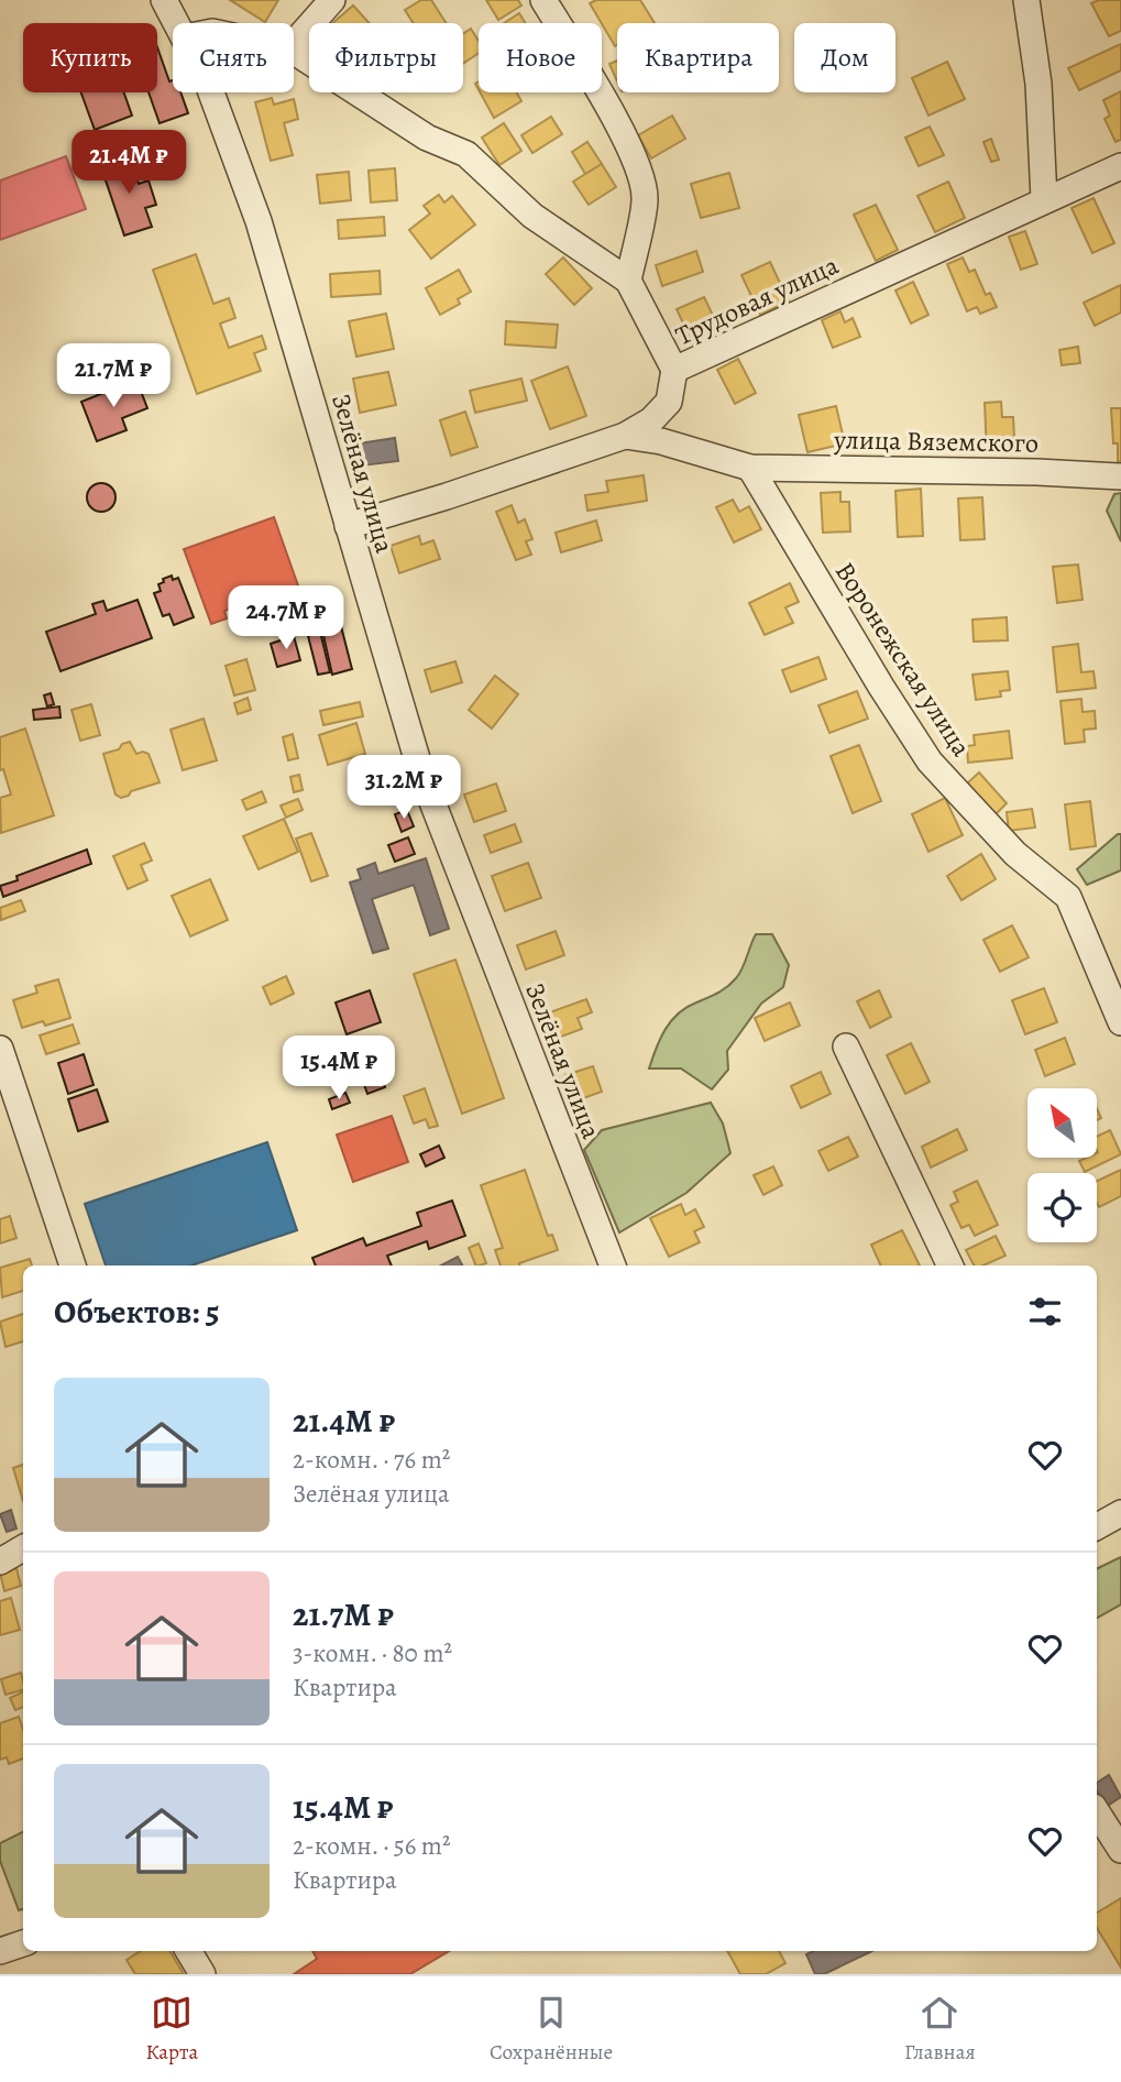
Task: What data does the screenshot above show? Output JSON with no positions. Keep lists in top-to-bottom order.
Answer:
{
  "streets": {
    "street": [
      "Трудовая улица",
      "улица Вяземского",
      "Зелёная улица",
      "Воронежская улица"
    ]
  },
  "crossings": [
    ["улица Вяземского", "Воронежская улица"]
  ],
  "north": "top left",
  "page": {
    "chip": [
      "Купить",
      "Снять",
      "Фильтры",
      "Новое",
      "Квартира",
      "Дом"
    ],
    "price": [
      "21.4M ₽",
      "21.7M ₽",
      "24.7M ₽",
      "31.2M ₽",
      "15.4M ₽"
    ],
    "heading": "Объектов: 5",
    "list": [
      {
        "name": "21.4M ₽",
        "note": "2-комн. · 76 m² · Зелёная улица"
      },
      {
        "name": "21.7M ₽",
        "note": "3-комн. · 80 m² · Квартира"
      },
      {
        "name": "15.4M ₽",
        "note": "2-комн. · 56 m² · Квартира"
      }
    ],
    "tabs": ["Карта", "Сохранённые", "Главная"]
  }
}
